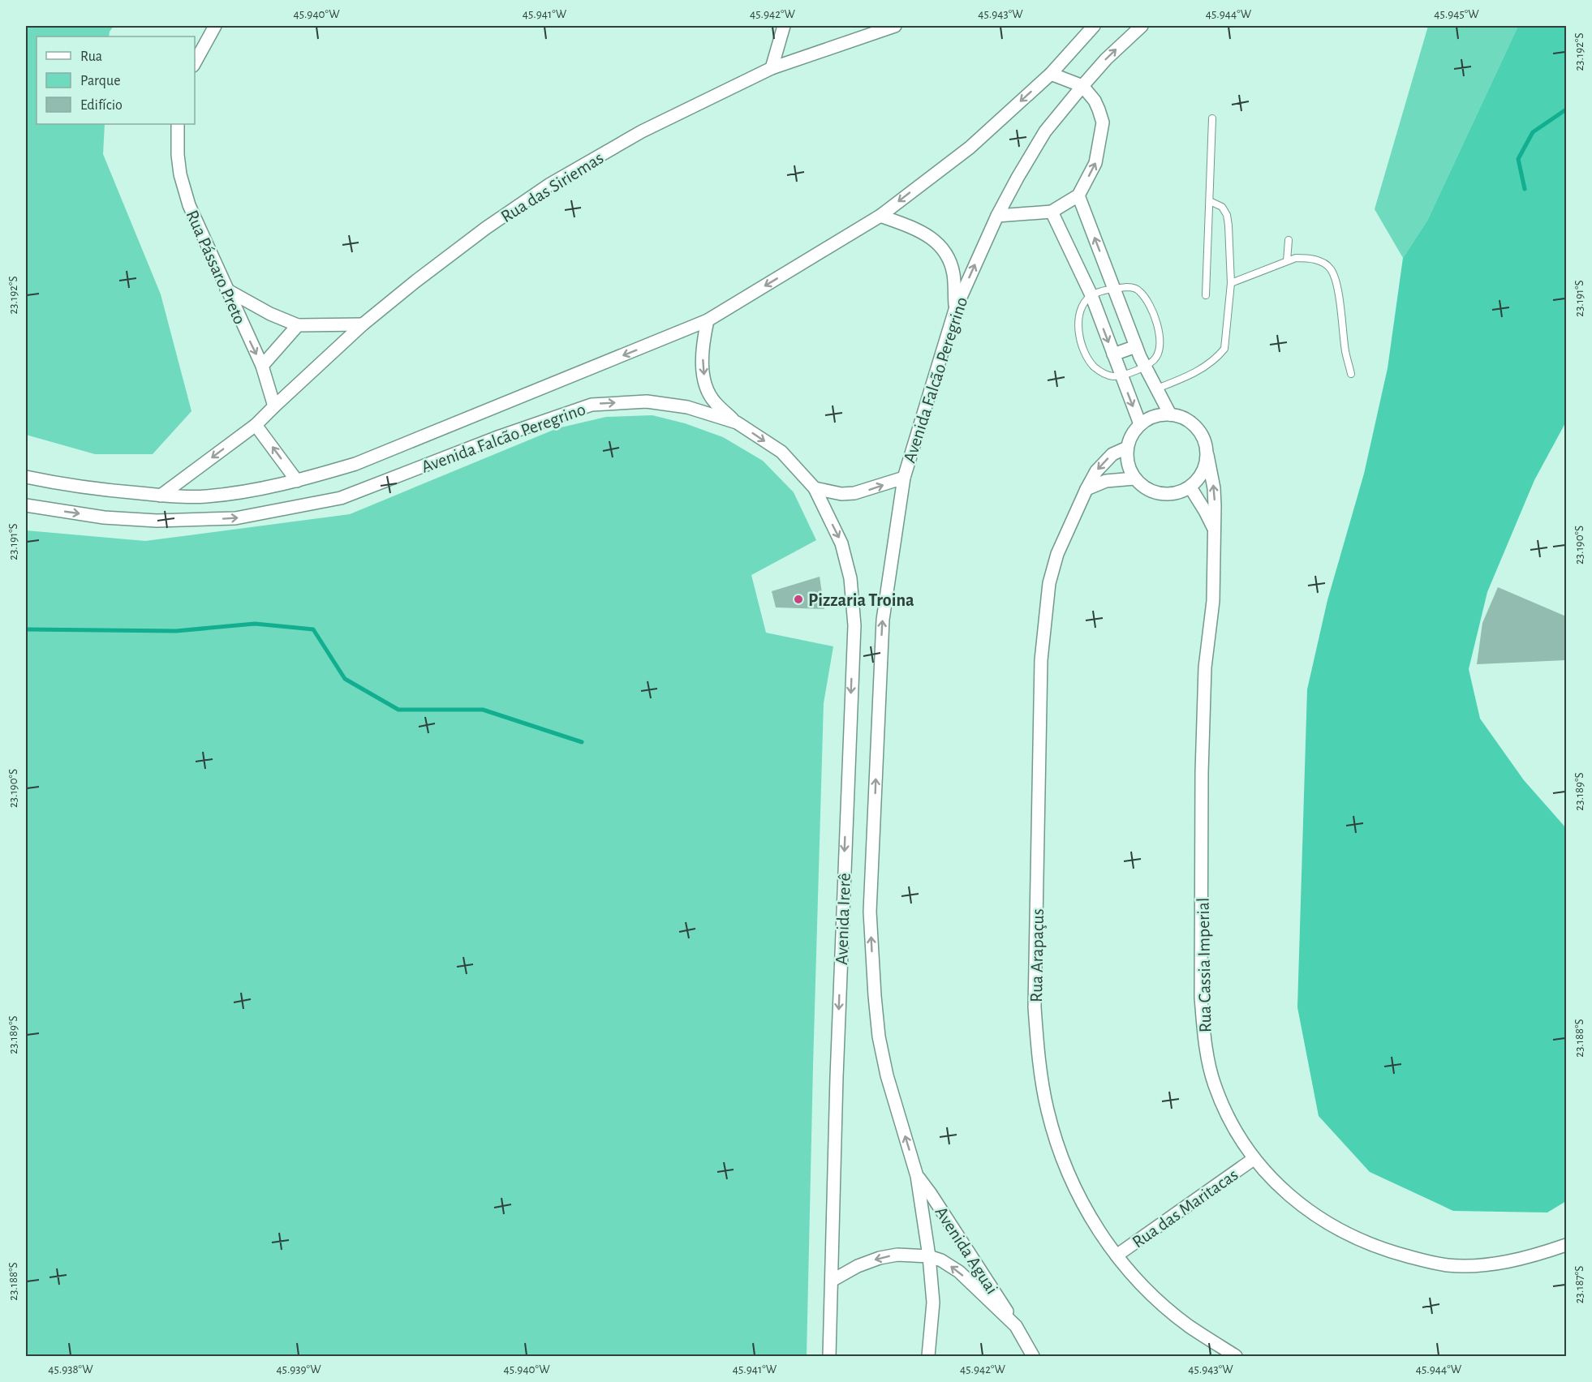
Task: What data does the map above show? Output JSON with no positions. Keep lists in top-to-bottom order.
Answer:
{
  "streets": {
    "street": [
      "Rua das Siriemas",
      "Rua Pássaro Preto",
      "Avenida Falcão Peregrino",
      "Avenida Irerê",
      "Rua Arapaçus",
      "Rua Cassia Imperial",
      "Rua das Maritacas",
      "Avenida Aguai"
    ]
  },
  "crossings": [
    ["Rua das Siriemas", "Rua Pássaro Preto"],
    ["Rua das Siriemas", "Avenida Falcão Peregrino"],
    ["Avenida Falcão Peregrino", "Avenida Irerê"],
    ["Avenida Irerê", "Avenida Aguai"],
    ["Rua Arapaçus", "Rua Cassia Imperial"],
    ["Rua Arapaçus", "Rua das Maritacas"],
    ["Rua Cassia Imperial", "Rua das Maritacas"]
  ],
  "places": ["Pizzaria Troina"],
  "legend": ["Rua", "Parque", "Edifício"],
  "coordinates": [
    "45.940°W",
    "45.941°W",
    "45.942°W",
    "45.943°W",
    "45.944°W",
    "45.945°W",
    "23.192°S",
    "23.191°S",
    "23.190°S",
    "23.189°S",
    "23.188°S",
    "23.187°S",
    "45.938°W",
    "45.939°W"
  ]
}
